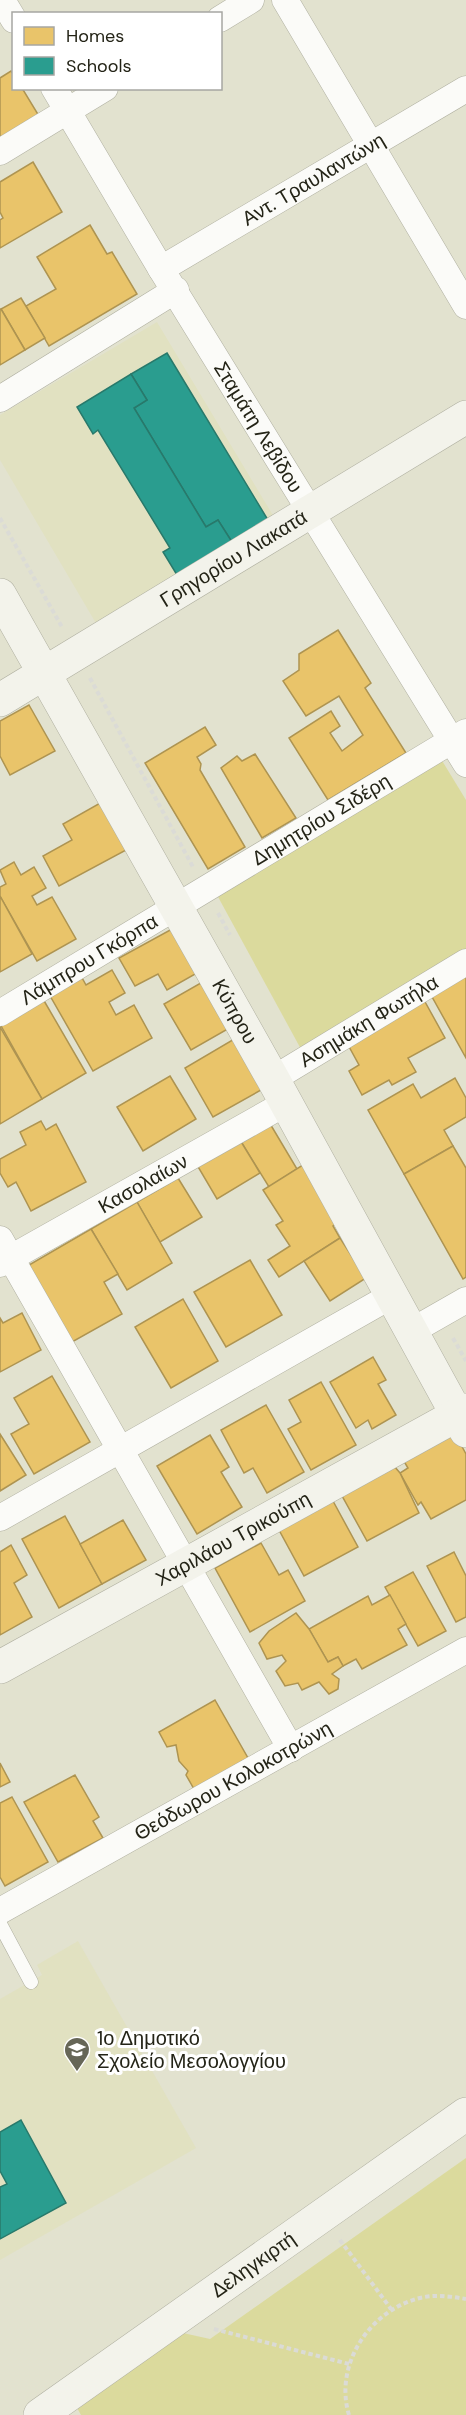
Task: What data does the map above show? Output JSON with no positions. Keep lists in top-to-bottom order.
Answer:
{
  "streets": {
    "street": [
      "Αντ. Τραυλαντώνη",
      "Σταμάτη Λεβίδου",
      "Γρηγορίου Λιακατά",
      "Δημητρίου Σιδέρη",
      "Λάμπρου Γκόρπα",
      "Κύπρου",
      "Ασημάκη Φωτήλα",
      "Κασολαίων",
      "Χαριλάου Τρικούπη",
      "Θεόδωρου Κολοκοτρώνη",
      "Δεληγκιρτή"
    ]
  },
  "crossings": [
    ["Αντ. Τραυλαντώνη", "Σταμάτη Λεβίδου"],
    ["Σταμάτη Λεβίδου", "Γρηγορίου Λιακατά"],
    ["Σταμάτη Λεβίδου", "Δημητρίου Σιδέρη"],
    ["Γρηγορίου Λιακατά", "Κύπρου"],
    ["Δημητρίου Σιδέρη", "Λάμπρου Γκόρπα"],
    ["Δημητρίου Σιδέρη", "Κύπρου"],
    ["Λάμπρου Γκόρπα", "Κύπρου"],
    ["Κύπρου", "Ασημάκη Φωτήλα"],
    ["Κύπρου", "Κασολαίων"],
    ["Κύπρου", "Χαριλάου Τρικούπη"],
    ["Ασημάκη Φωτήλα", "Κασολαίων"]
  ],
  "places": {
    "school or university": ["1ο Δημοτικό Σχολείο Μεσολογγίου"]
  },
  "legend": ["Homes", "Schools"]
}
